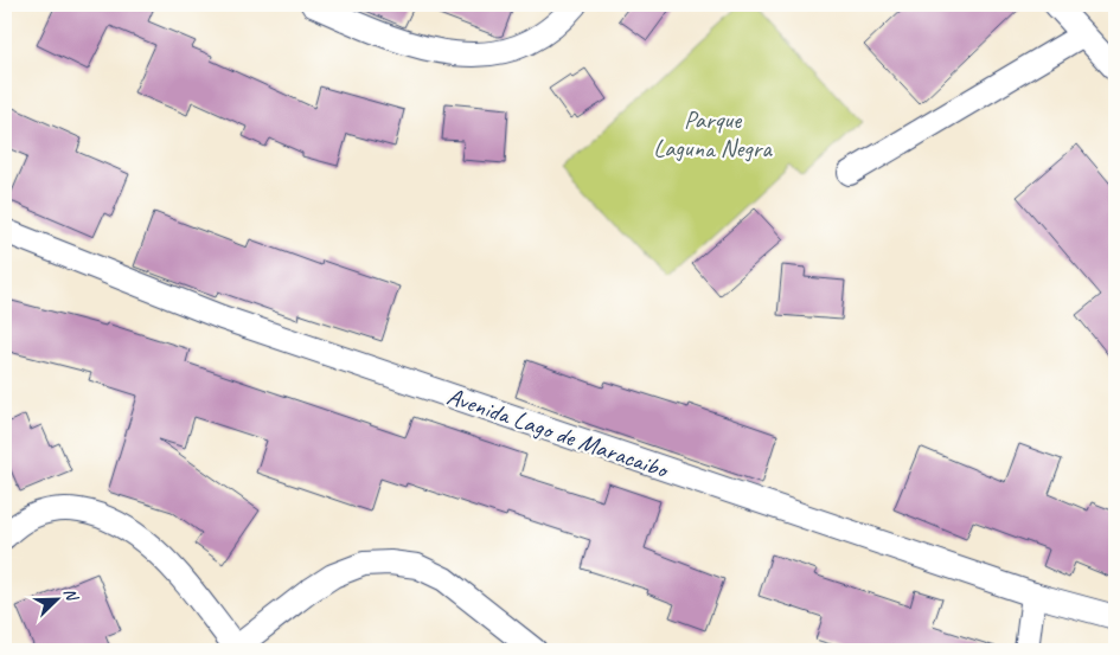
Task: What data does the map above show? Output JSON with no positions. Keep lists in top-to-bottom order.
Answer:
{
  "streets": {
    "street": ["Avenida Lago de Maracaibo"]
  },
  "parks": ["Parque Laguna Negra"],
  "north": "top right"
}
